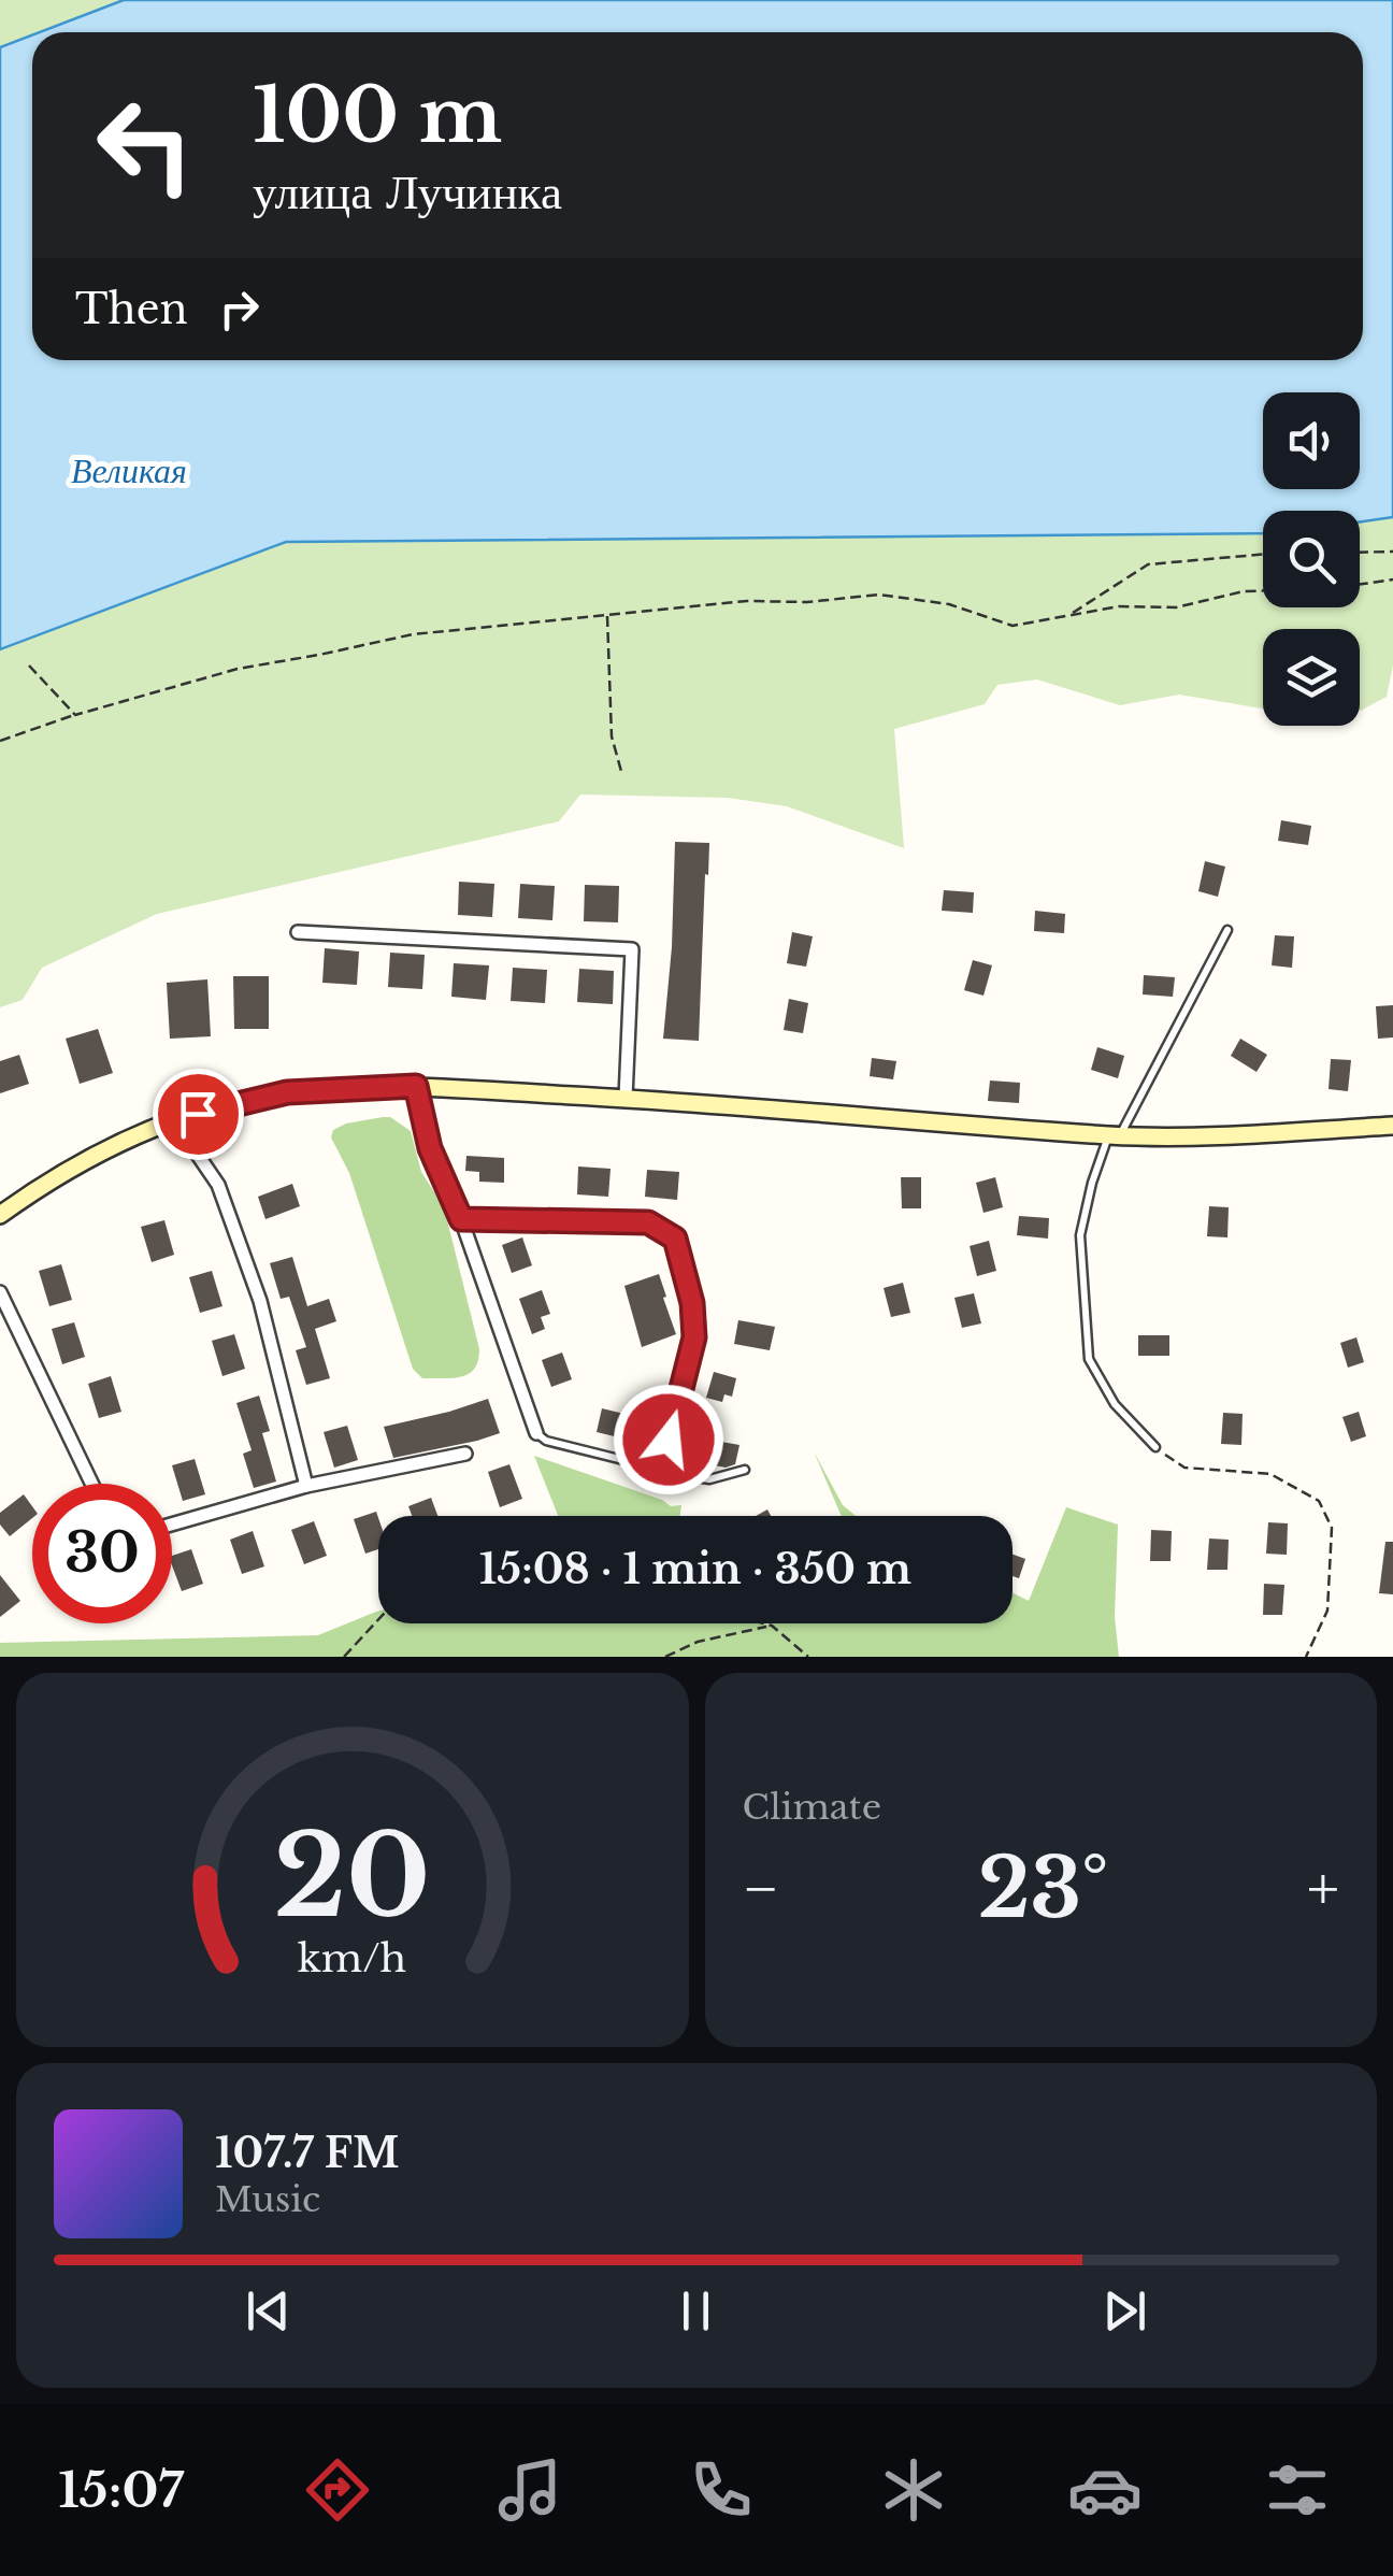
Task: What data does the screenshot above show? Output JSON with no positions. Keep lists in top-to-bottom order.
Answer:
{
  "water": ["Великая"],
  "page": {
    "turn": ["100 m", "улица Лучинка"],
    "then": "Then",
    "limit": "30",
    "trip": "15:08 · 1 min · 350 m",
    "tile": "Climate",
    "heat": ["−", "23°", "+"],
    "song": ["107.7 FM", "Music"],
    "tabs": "15:07",
    "gauge": ["20", "km/h"]
  }
}
